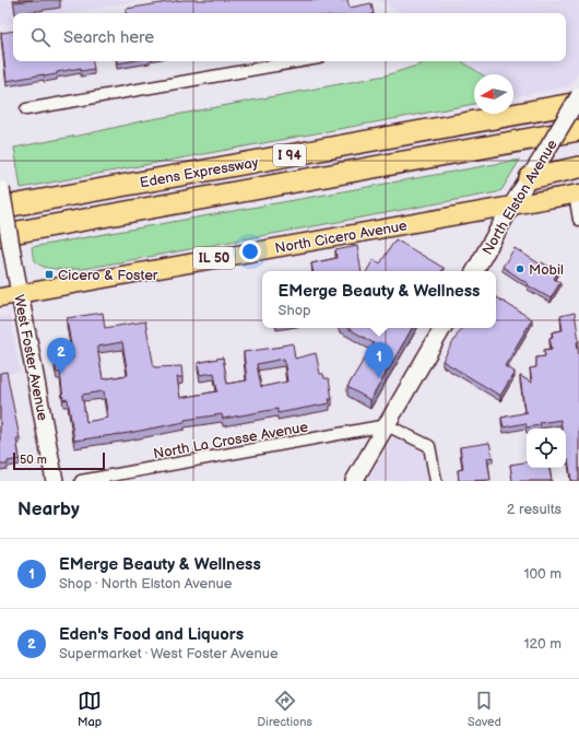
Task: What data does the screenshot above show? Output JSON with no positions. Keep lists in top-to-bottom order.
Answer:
{
  "streets": {
    "highway": ["I 94", "Edens Expressway"],
    "main road": [
      "North Elston Avenue",
      "North Cicero Avenue",
      "IL 50",
      "West Foster Avenue"
    ],
    "street": ["North La Crosse Avenue"]
  },
  "crossings": [
    ["Edens Expressway", "West Foster Avenue"],
    ["North Elston Avenue", "North Cicero Avenue"],
    ["North Cicero Avenue", "West Foster Avenue"]
  ],
  "places": {
    "other": ["Mobil"],
    "transit": ["Cicero & Foster"]
  },
  "scale_bar": "50 m",
  "north": "left",
  "page": {
    "search": "Search here",
    "popup": ["EMerge Beauty & Wellness", "Shop"],
    "pins": ["2", "1"],
    "scale": "50 m",
    "heading": ["Nearby", "2 results"],
    "list": [
      {
        "mark": "1",
        "name": "EMerge Beauty & Wellness",
        "note": "Shop · North Elston Avenue",
        "value": "100 m"
      },
      {
        "mark": "2",
        "name": "Eden's Food and Liquors",
        "note": "Supermarket · West Foster Avenue",
        "value": "120 m"
      }
    ],
    "nav": ["Map", "Directions", "Saved"]
  }
}
